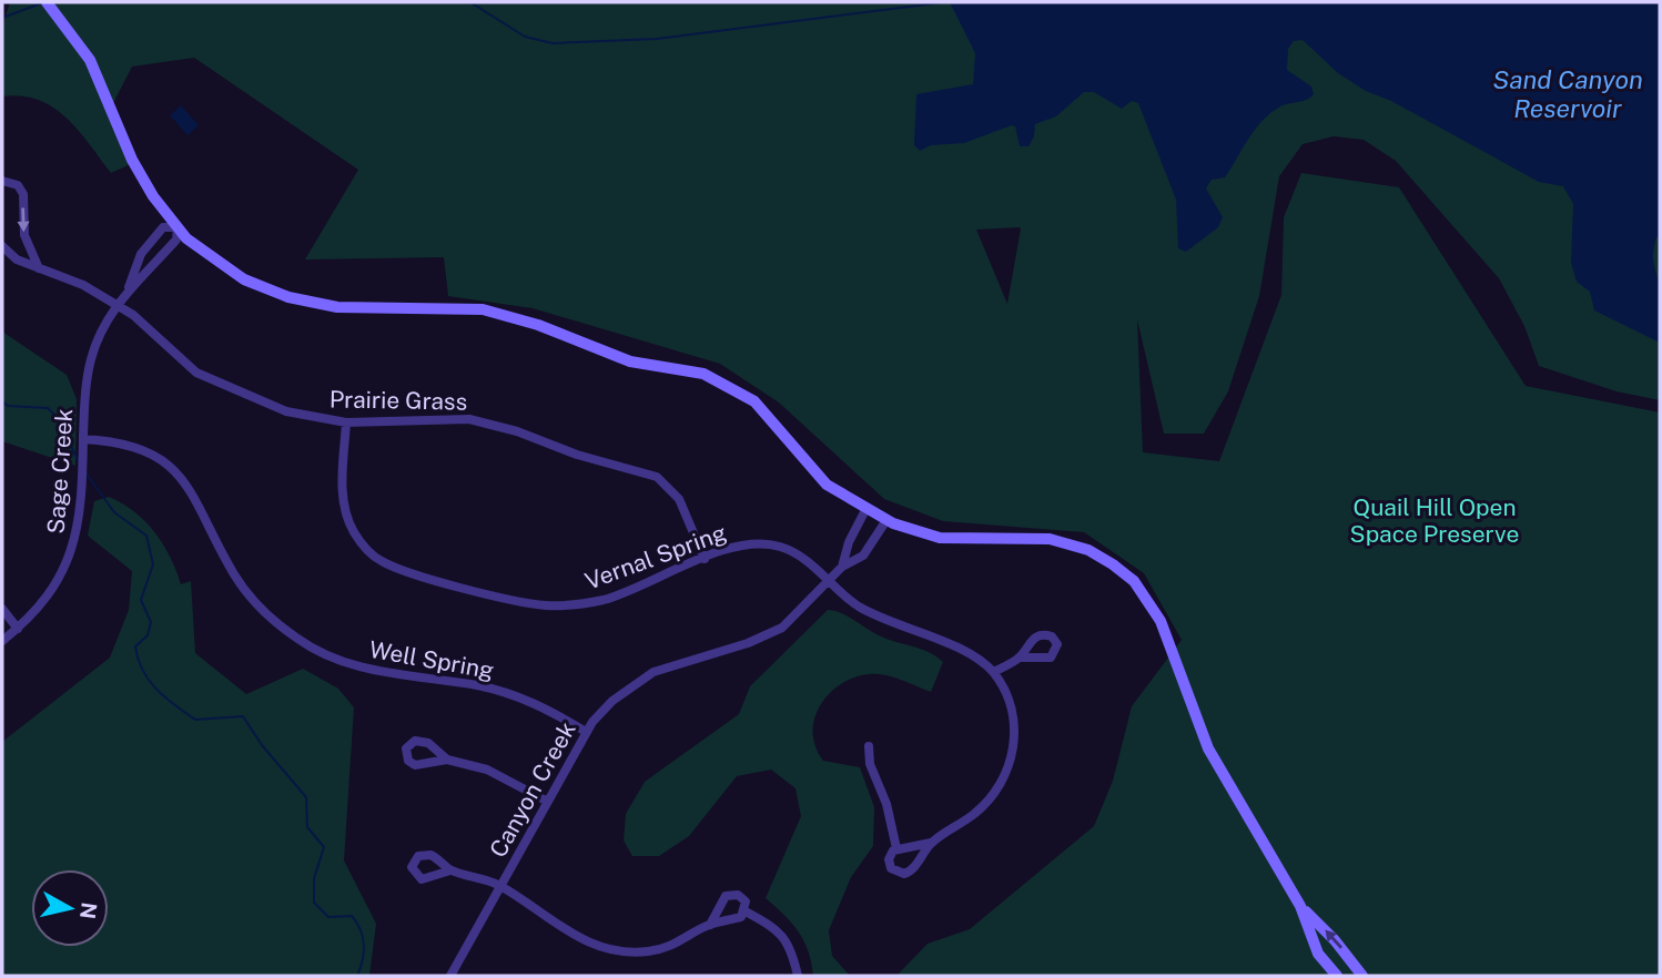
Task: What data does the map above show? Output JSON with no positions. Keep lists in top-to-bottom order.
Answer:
{
  "streets": {
    "street": [
      "Prairie Grass",
      "Sage Creek",
      "Vernal Spring",
      "Well Spring",
      "Canyon Creek"
    ]
  },
  "crossings": [
    ["Prairie Grass", "Sage Creek"],
    ["Prairie Grass", "Vernal Spring"],
    ["Sage Creek", "Well Spring"],
    ["Vernal Spring", "Canyon Creek"],
    ["Well Spring", "Canyon Creek"]
  ],
  "water": ["Sand Canyon Reservoir"],
  "parks": ["Quail Hill Open Space Preserve"],
  "north": "right"
}
